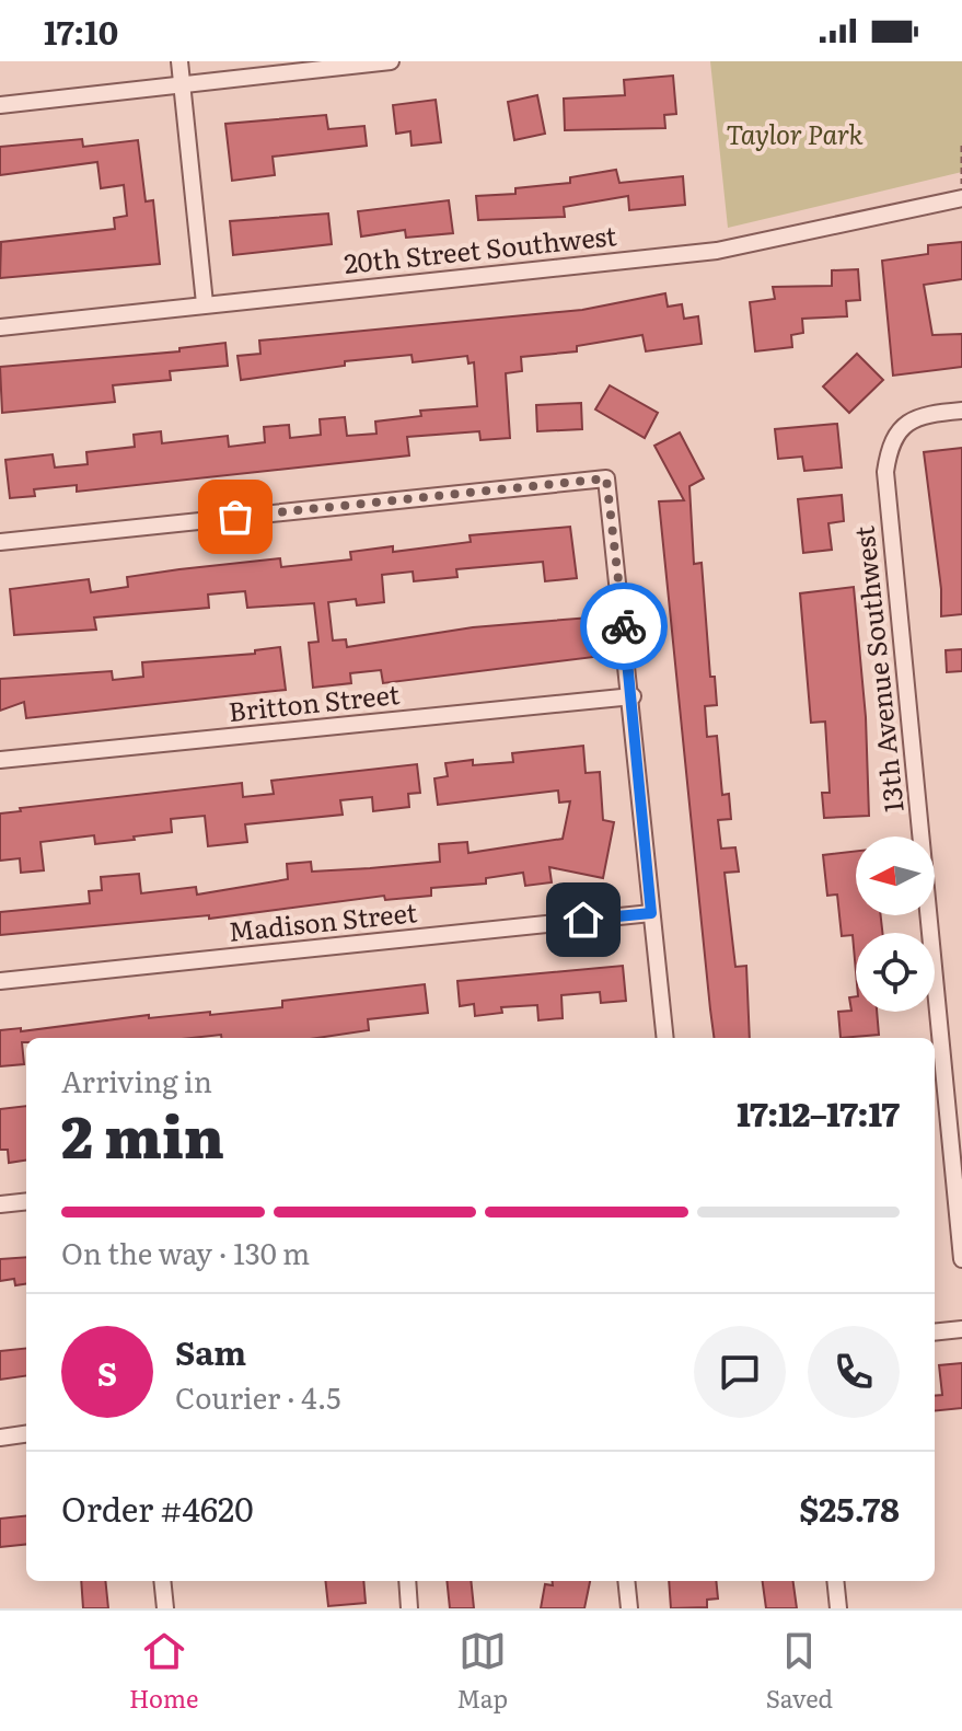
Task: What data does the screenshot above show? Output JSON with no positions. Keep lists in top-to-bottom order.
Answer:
{
  "streets": {
    "street": [
      "20th Street Southwest",
      "13th Avenue Southwest",
      "Britton Street",
      "Madison Street"
    ]
  },
  "parks": ["Taylor Park"],
  "north": "left",
  "page": {
    "status": "17:10",
    "heading": ["2 min", "Arriving in", "17:12–17:17"],
    "panel": [
      "Sam",
      "Courier · 4.5",
      "Order #4620",
      "$25.78"
    ],
    "bar": "On the way · 130 m",
    "round": "S",
    "tabs": ["Home", "Map", "Saved"]
  }
}
